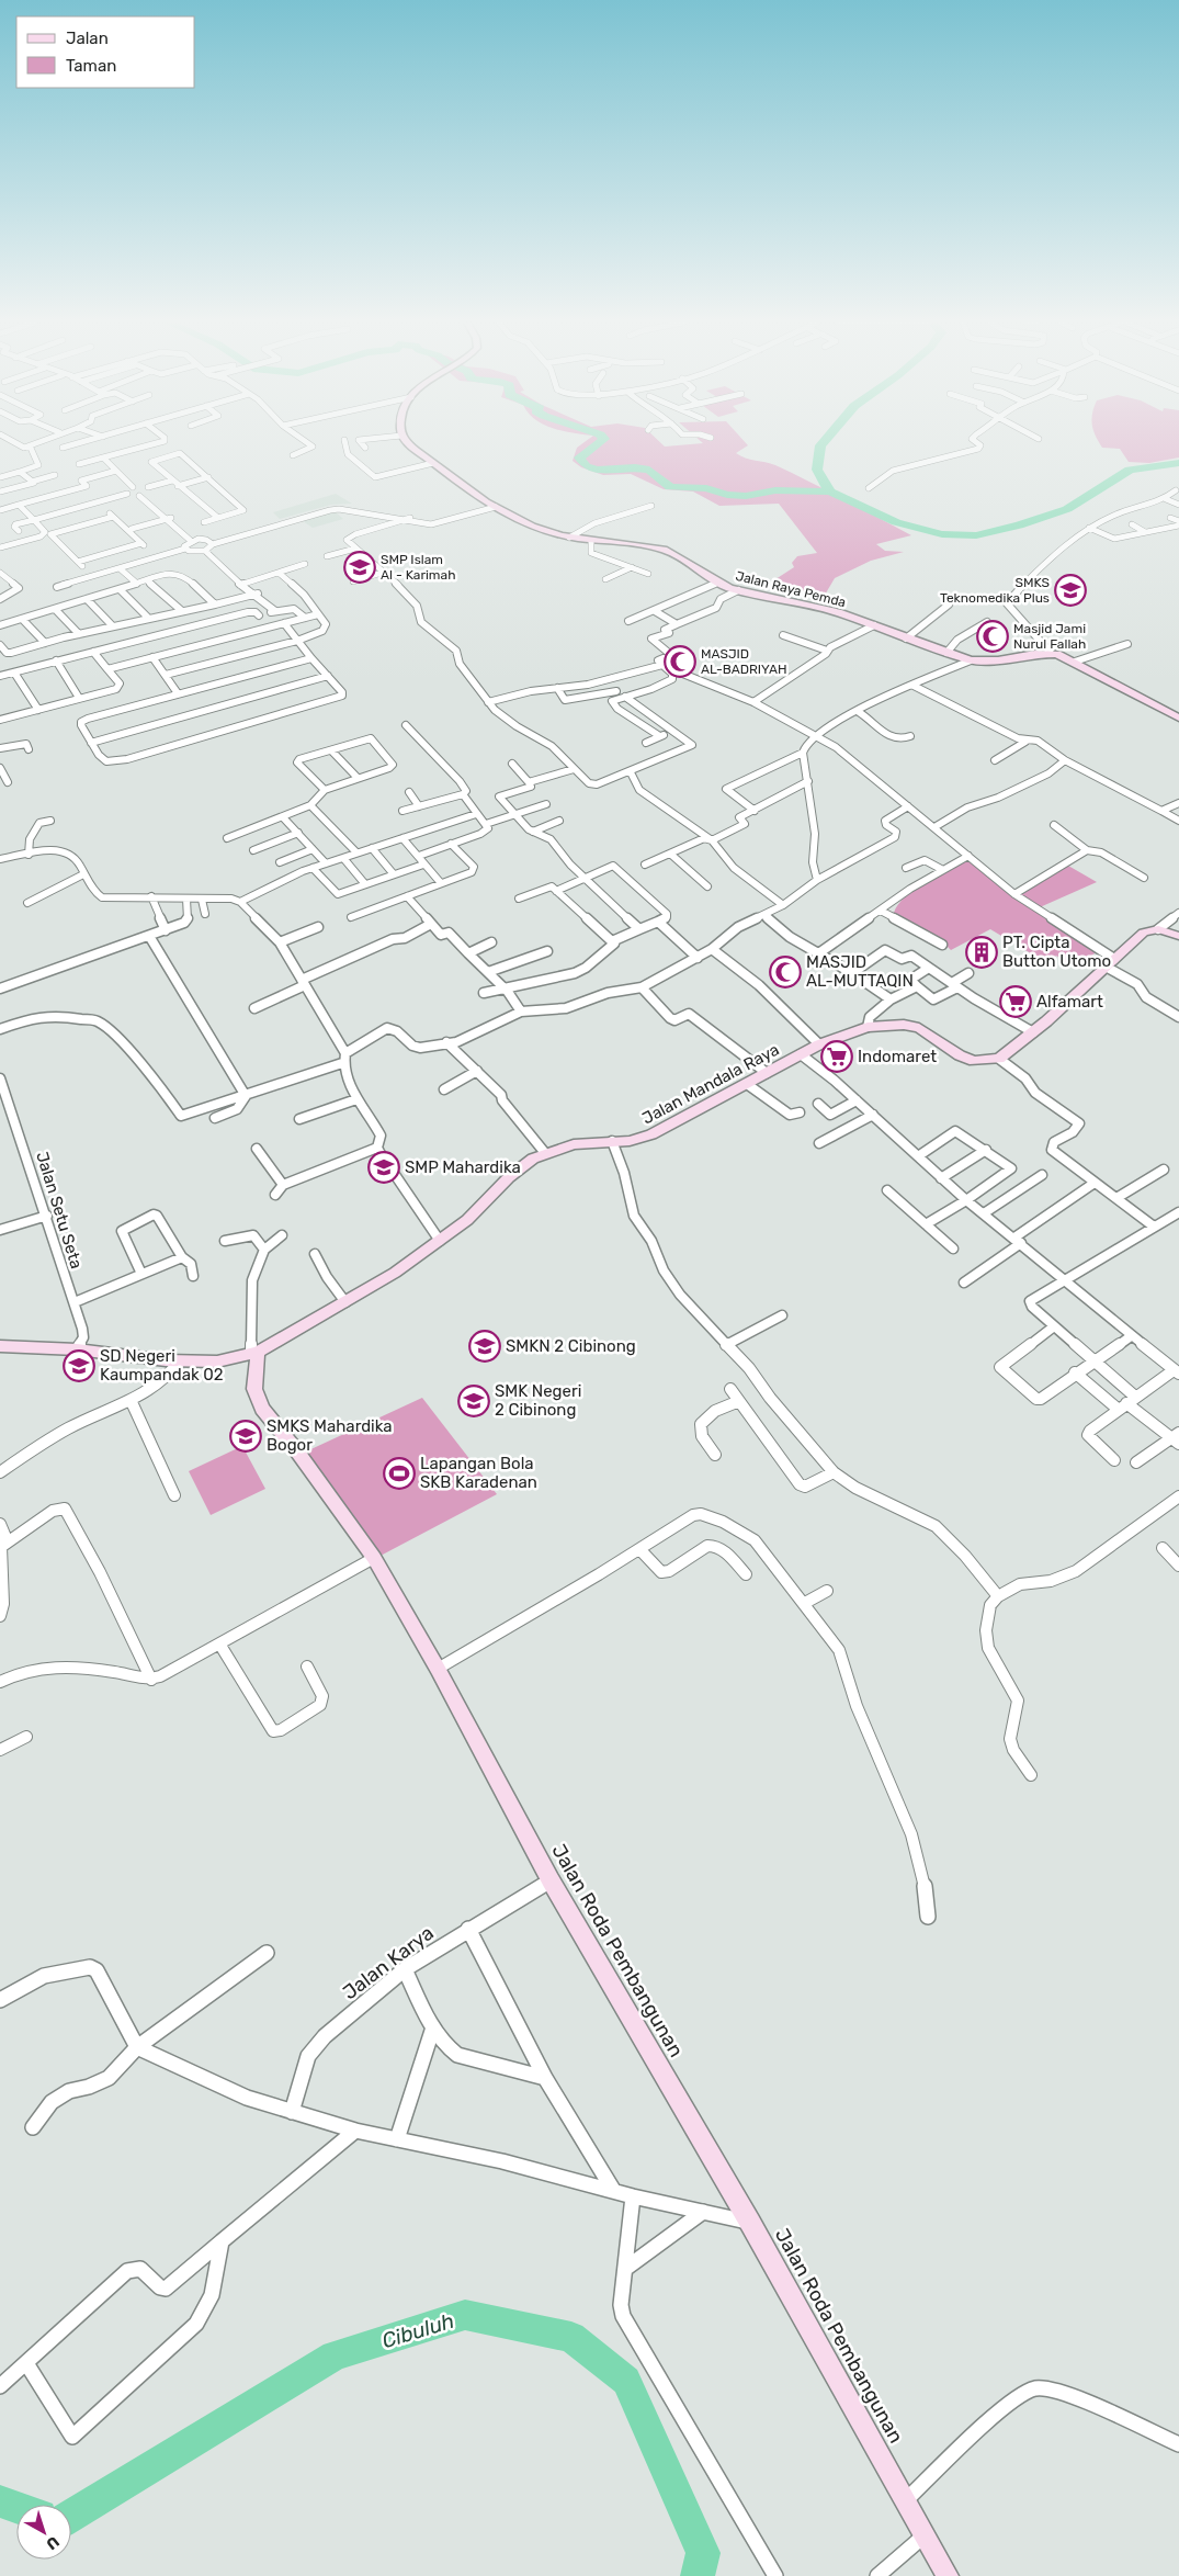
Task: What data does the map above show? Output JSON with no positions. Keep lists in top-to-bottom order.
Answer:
{
  "streets": {
    "street": [
      "Jalan Raya Pemda",
      "Jalan Mandala Raya",
      "Jalan Setu Seta",
      "Jalan Roda Pembangunan",
      "Jalan Karya"
    ]
  },
  "crossings": [
    ["Jalan Mandala Raya", "Jalan Setu Seta"],
    ["Jalan Mandala Raya", "Jalan Roda Pembangunan"],
    ["Jalan Roda Pembangunan", "Jalan Karya"]
  ],
  "water": ["Cibuluh"],
  "places": {
    "school or university": [
      "SMP Islam Al - Karimah",
      "SMKS Teknomedika Plus",
      "SMP Mahardika",
      "SMKN 2 Cibinong",
      "SD Negeri Kaumpandak 02",
      "SMK Negeri 2 Cibinong",
      "SMKS Mahardika Bogor"
    ],
    "mosque": ["Masjid Jami Nurul Fallah", "MASJID AL-BADRIYAH", "MASJID AL-MUTTAQIN"],
    "building": ["PT. Cipta Button Utomo"],
    "supermarket": ["Alfamart", "Indomaret"],
    "sports": ["Lapangan Bola SKB Karadenan"]
  },
  "legend": ["Jalan", "Taman"],
  "north": "bottom right"
}
